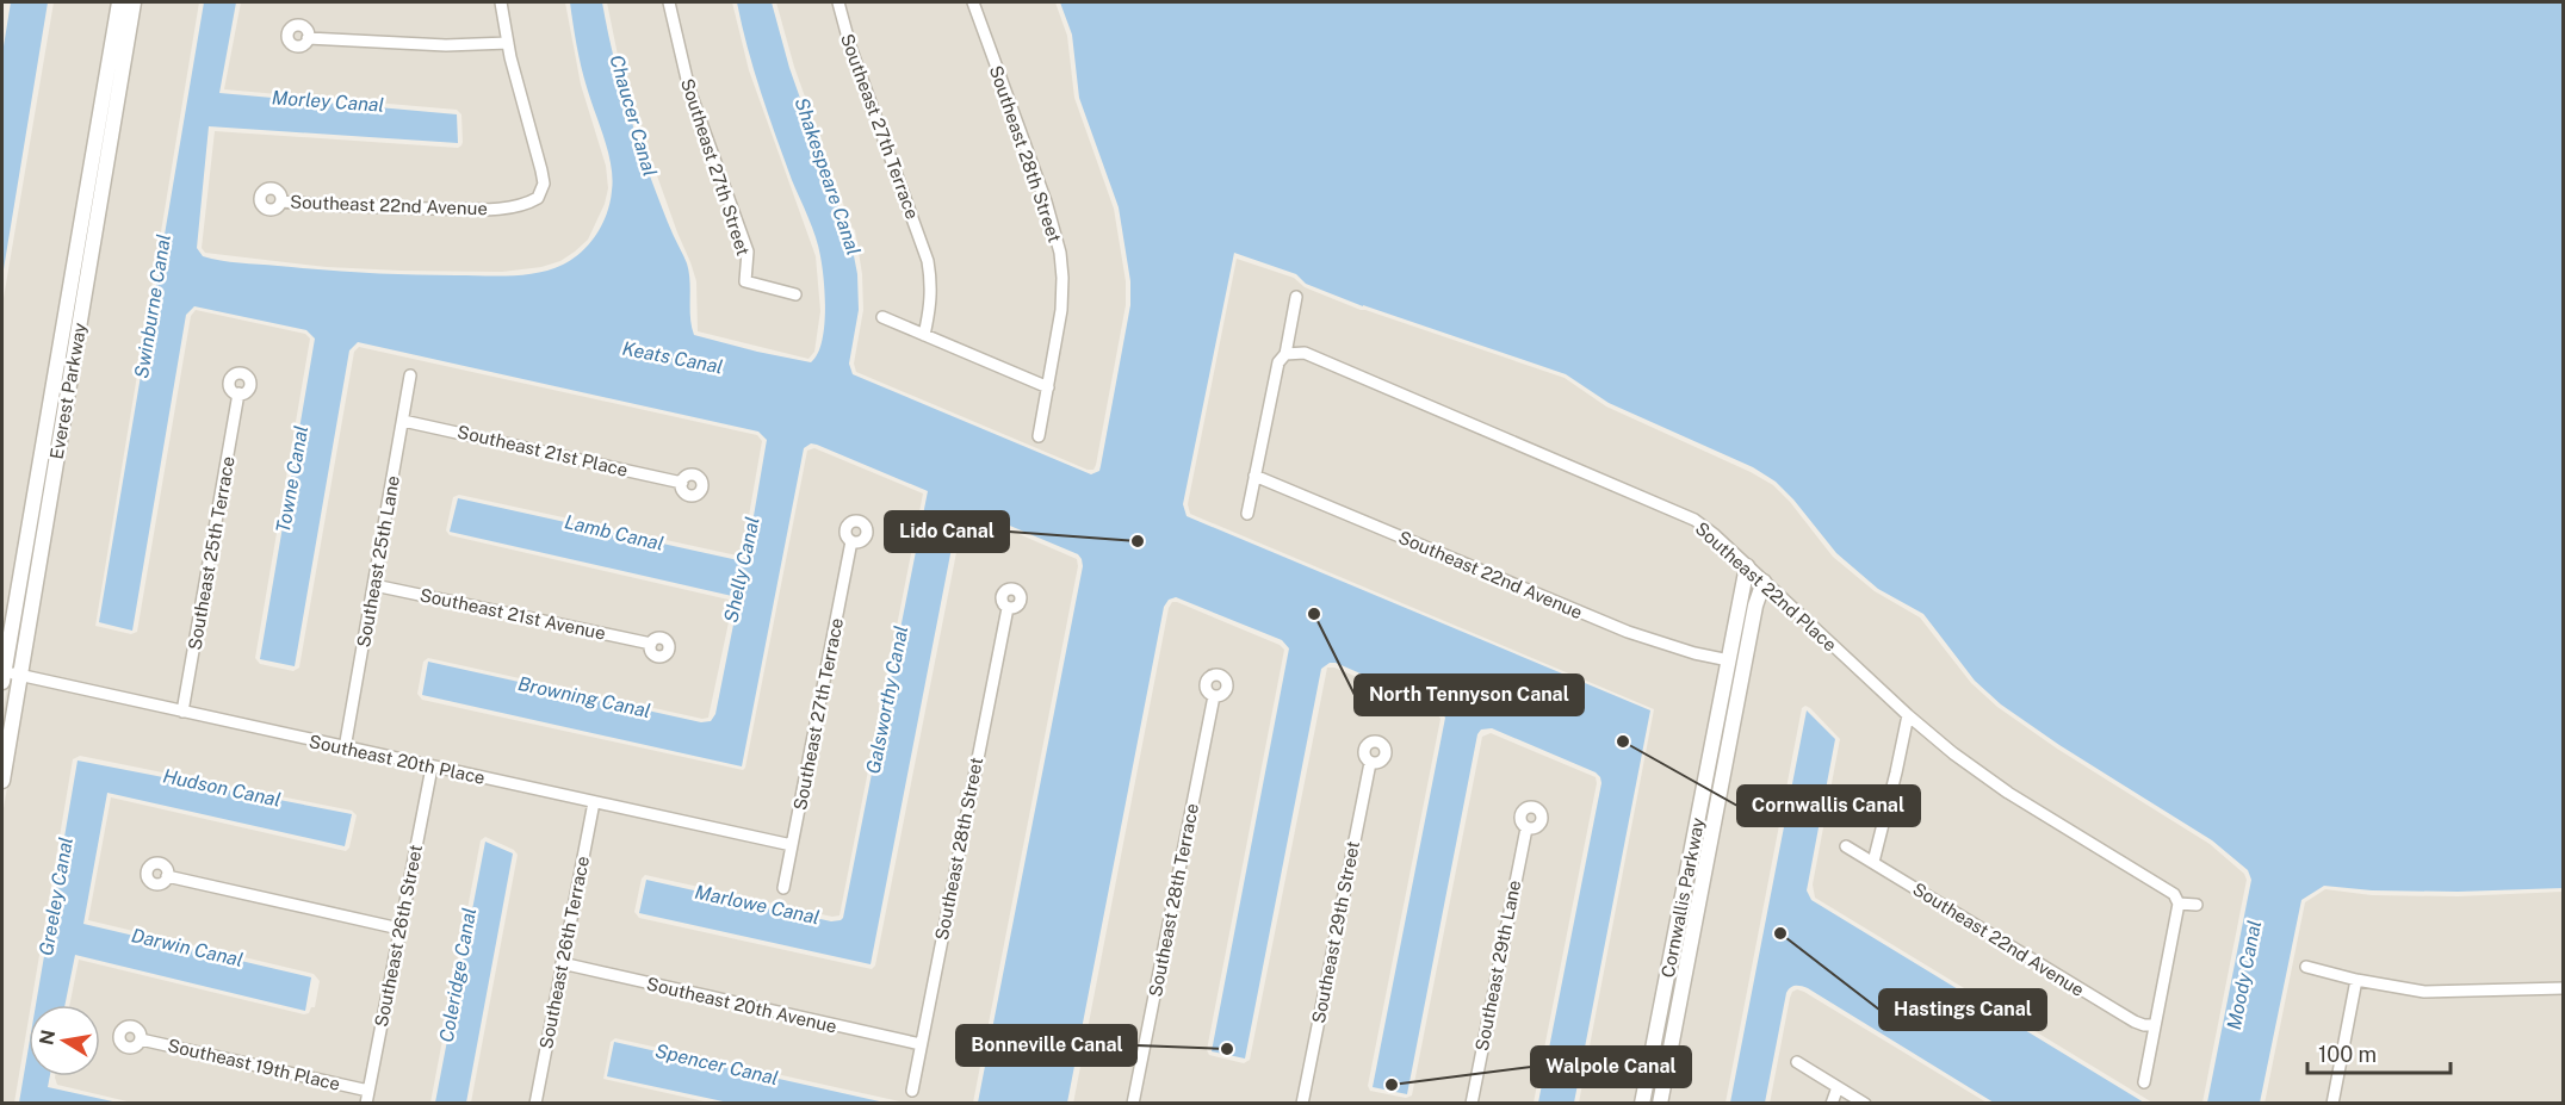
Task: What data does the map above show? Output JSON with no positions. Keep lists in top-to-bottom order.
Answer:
{
  "streets": {
    "street": [
      "Southeast 27th Terrace",
      "Southeast 28th Street",
      "Southeast 27th Street",
      "Southeast 22nd Avenue",
      "Everest Parkway",
      "Southeast 21st Place",
      "Southeast 25th Terrace",
      "Southeast 25th Lane",
      "Southeast 22nd Place",
      "Southeast 21st Avenue",
      "Southeast 20th Place",
      "Cornwallis Parkway",
      "Southeast 28th Terrace",
      "Southeast 29th Street",
      "Southeast 26th Street",
      "Southeast 26th Terrace",
      "Southeast 29th Lane",
      "Southeast 20th Avenue",
      "Southeast 19th Place"
    ]
  },
  "crossings": [
    ["Southeast 27th Terrace", "Southeast 20th Place"],
    ["Southeast 28th Street", "Southeast 20th Avenue"],
    ["Southeast 22nd Avenue", "Cornwallis Parkway"],
    ["Everest Parkway", "Southeast 20th Place"],
    ["Southeast 21st Place", "Southeast 25th Lane"],
    ["Southeast 25th Terrace", "Southeast 20th Place"],
    ["Southeast 25th Lane", "Southeast 21st Avenue"],
    ["Southeast 25th Lane", "Southeast 20th Place"],
    ["Southeast 22nd Place", "Cornwallis Parkway"],
    ["Southeast 20th Place", "Southeast 26th Street"],
    ["Southeast 20th Place", "Southeast 26th Terrace"],
    ["Southeast 26th Street", "Southeast 19th Place"],
    ["Southeast 26th Terrace", "Southeast 20th Avenue"]
  ],
  "water": [
    "Morley Canal",
    "Chaucer Canal",
    "Shakespeare Canal",
    "Swinburne Canal",
    "Keats Canal",
    "Towne Canal",
    "Lamb Canal",
    "Shelly Canal",
    "Browning Canal",
    "Galsworthy Canal",
    "Hudson Canal",
    "Greeley Canal",
    "Marlowe Canal",
    "Darwin Canal",
    "Coleridge Canal",
    "Moody Canal",
    "Spencer Canal"
  ],
  "places": [
    "Lido Canal",
    "North Tennyson Canal",
    "Cornwallis Canal",
    "Hastings Canal",
    "Bonneville Canal",
    "Walpole Canal"
  ],
  "scale_bar": "100 m",
  "north": "left"
}
